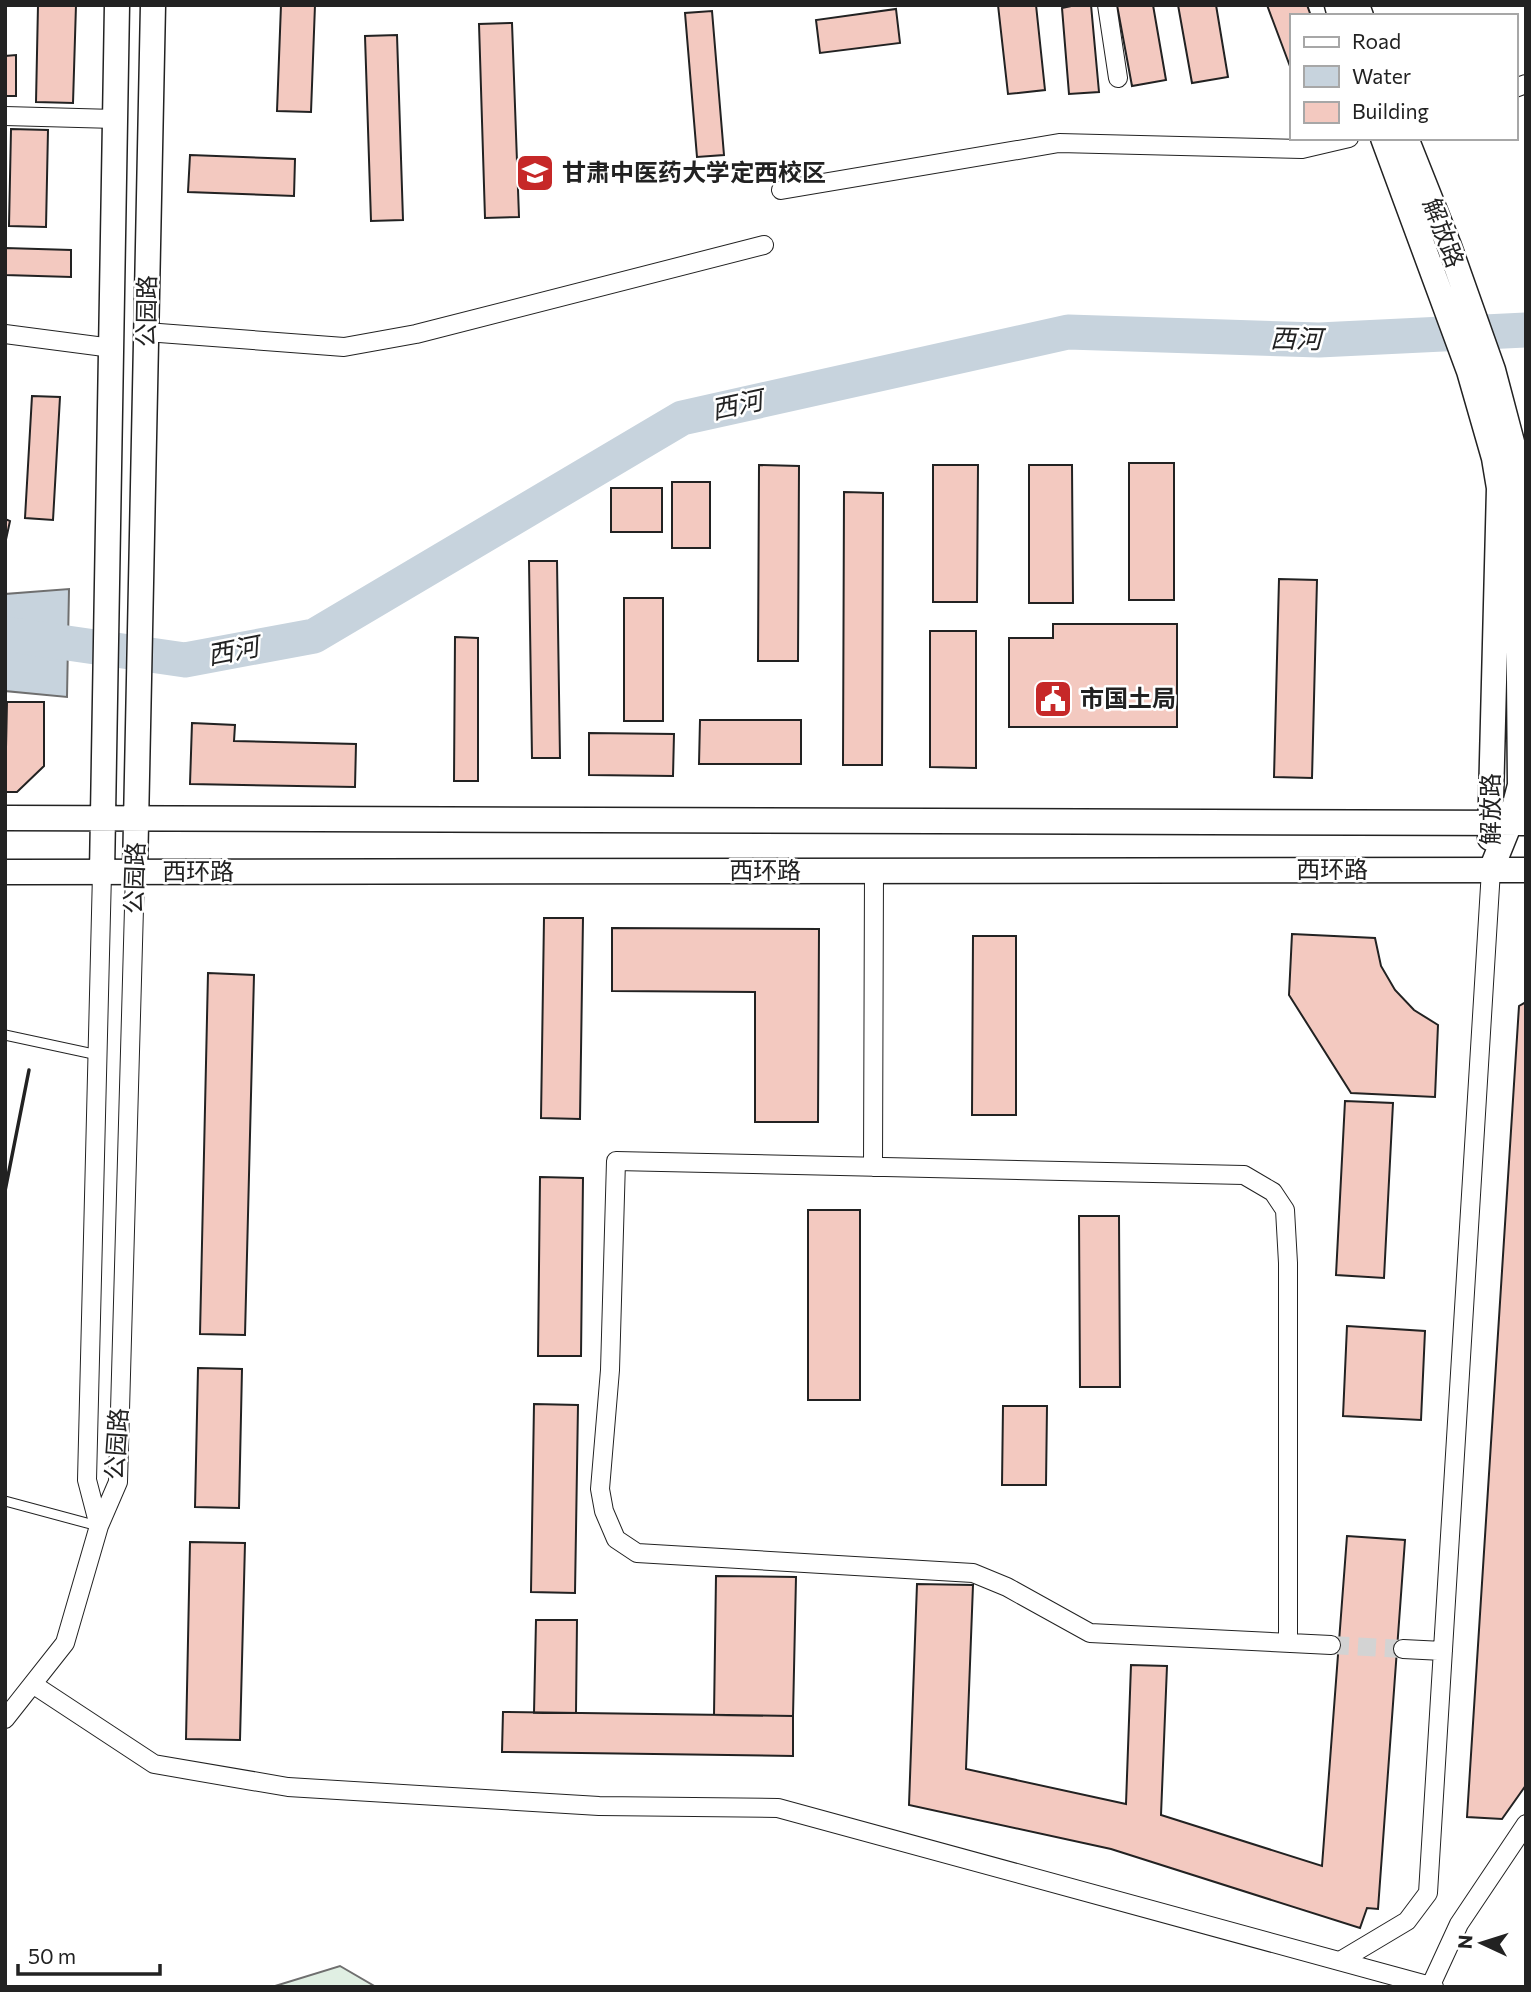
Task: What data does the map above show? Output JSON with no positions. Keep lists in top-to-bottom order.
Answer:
{
  "streets": {
    "main road": ["解放路", "公园路", "西环路"]
  },
  "crossings": [
    ["解放路", "西环路"],
    ["公园路", "西环路"]
  ],
  "water": ["西河"],
  "places": {
    "school or university": ["甘肃中医药大学定西校区"],
    "public building": ["市国土局"]
  },
  "legend": ["Road", "Water", "Building"],
  "scale_bar": "50 m",
  "north": "left"
}
